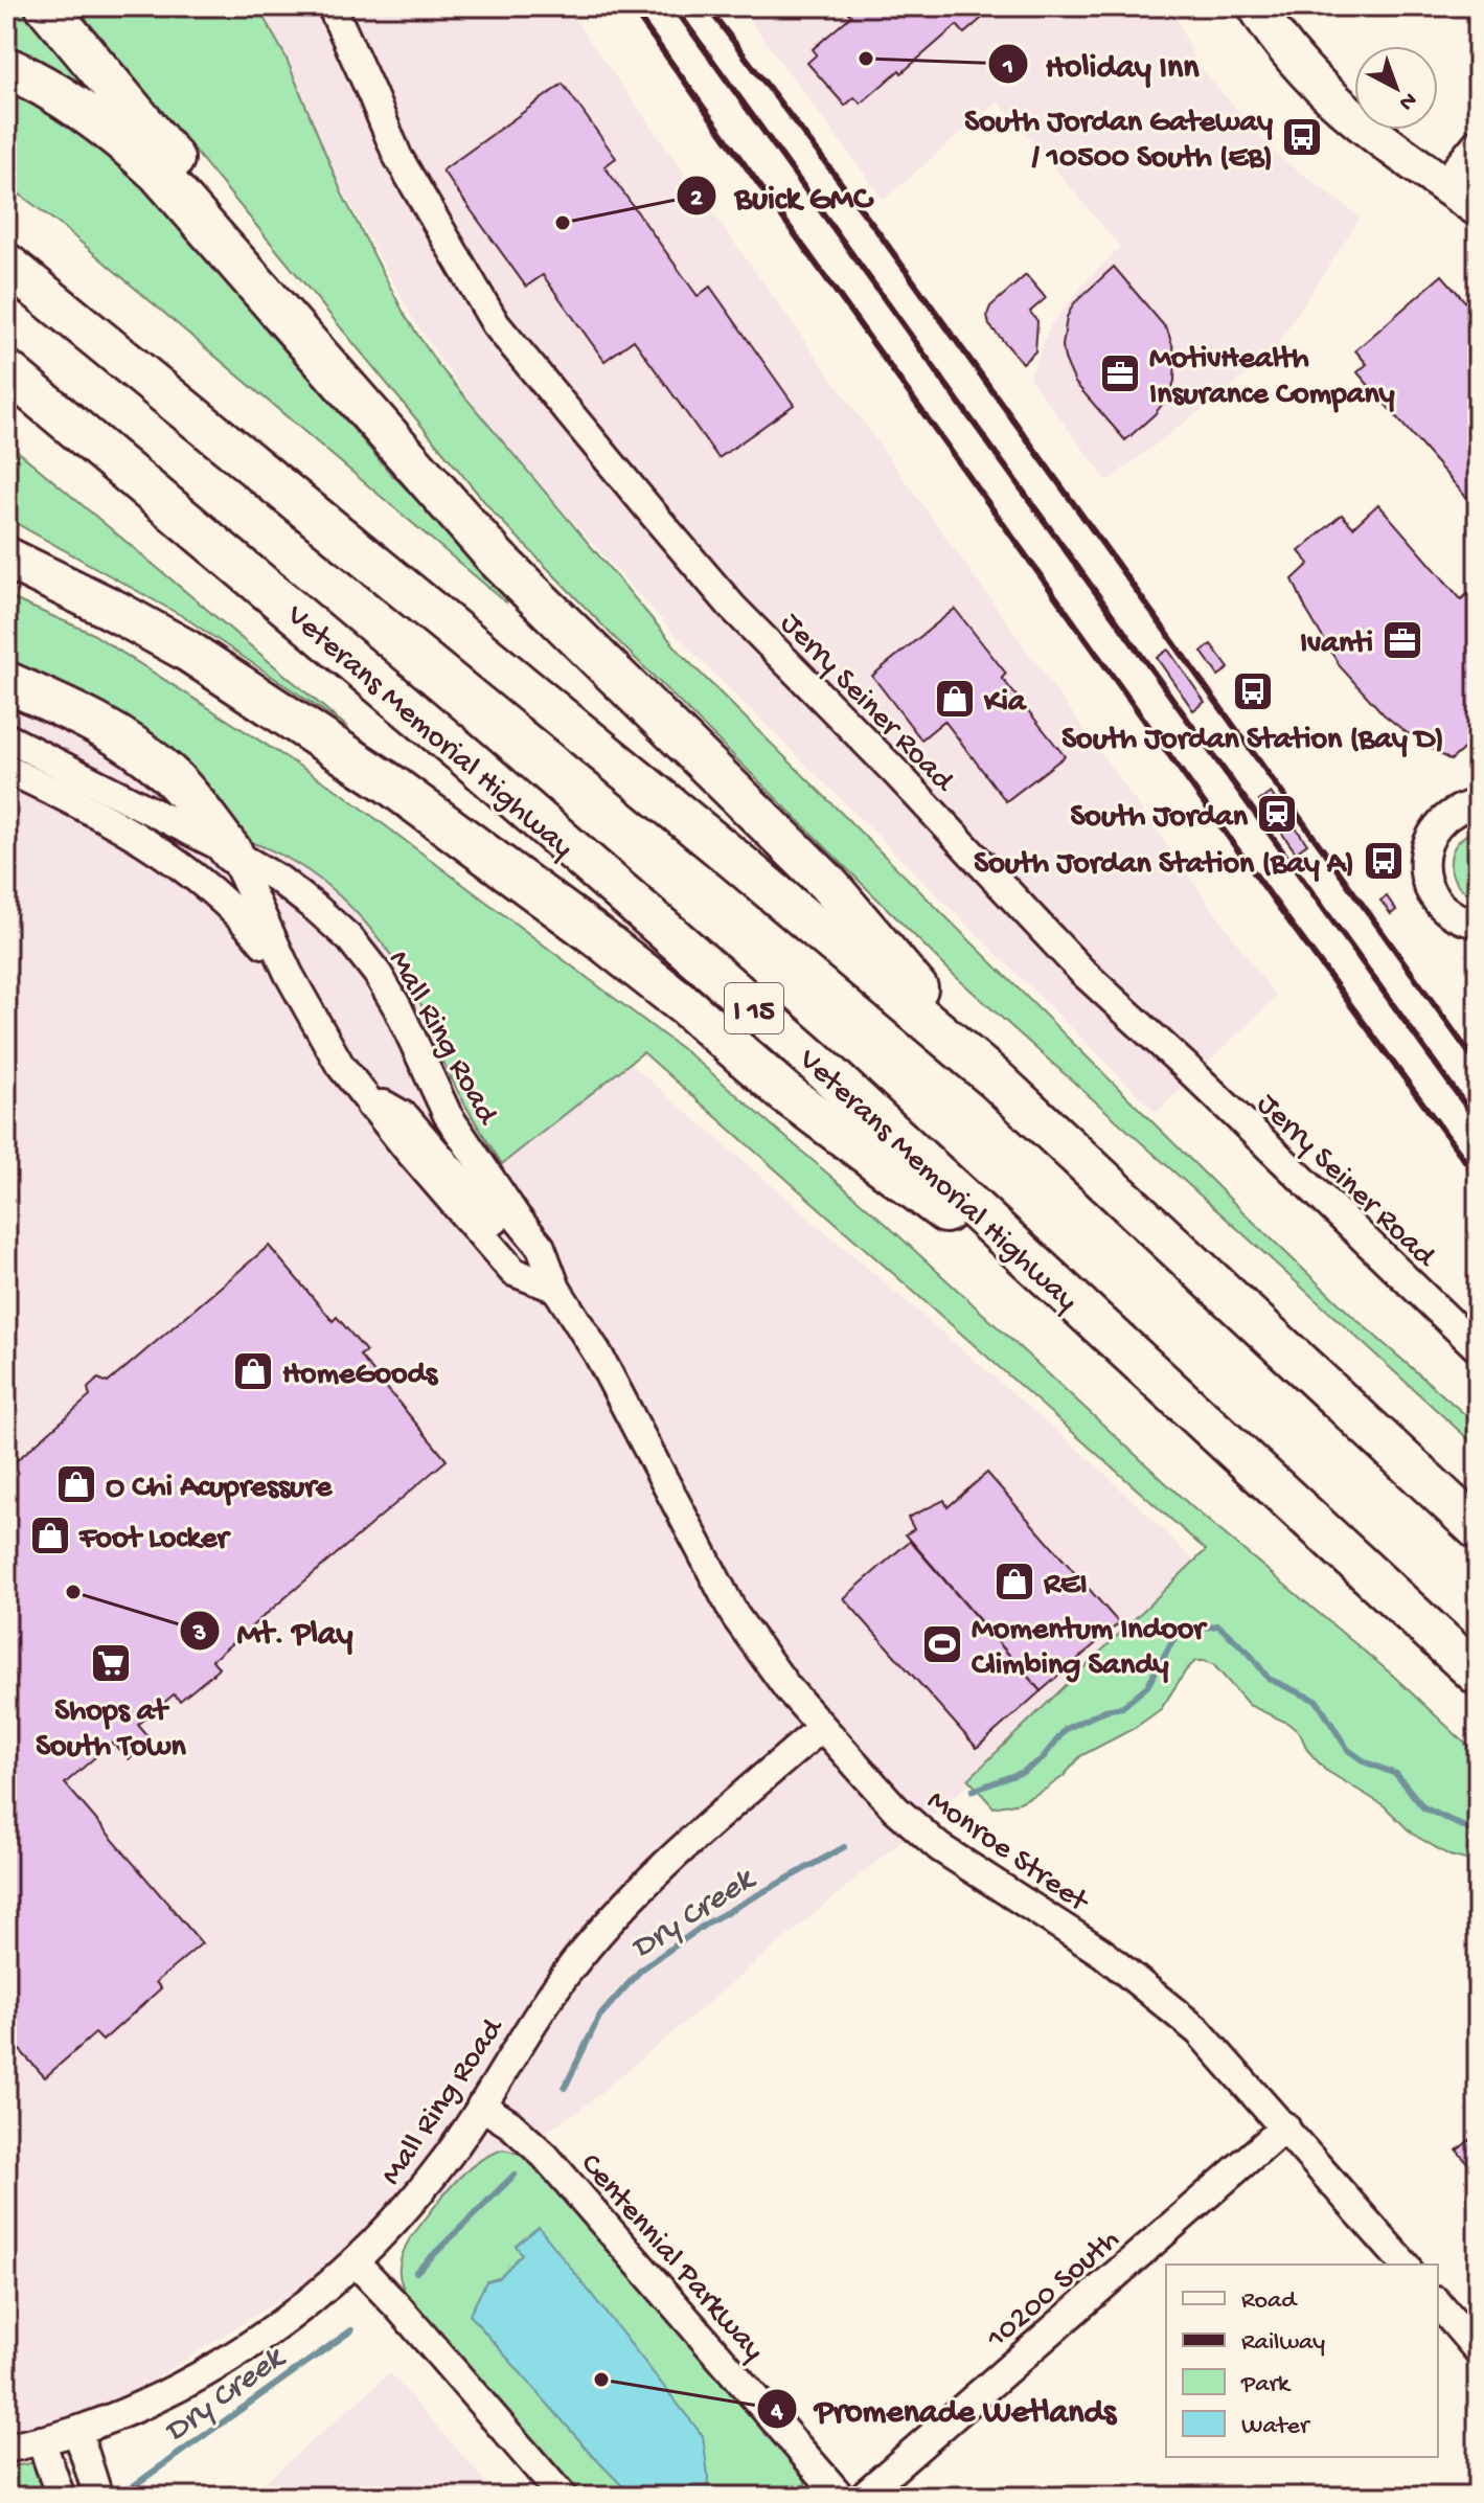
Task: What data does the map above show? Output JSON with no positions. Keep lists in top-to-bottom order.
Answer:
{
  "streets": {
    "highway": ["Veterans Memorial Highway", "I 15"],
    "street": [
      "Jerry Seiner Road",
      "Mall Ring Road",
      "Monroe Street",
      "Centennial Parkway",
      "10200 South"
    ]
  },
  "crossings": [
    ["Mall Ring Road", "Monroe Street"],
    ["Mall Ring Road", "Centennial Parkway"],
    ["Monroe Street", "10200 South"]
  ],
  "water": ["Dry Creek"],
  "places": {
    "other": [
      "Holiday Inn",
      "Buick GMC",
      "Mt. Play",
      "Promenade Wetlands"
    ],
    "bus stop": ["South Jordan Gateway / 10500 South (EB)", "South Jordan Station (Bay D)", "South Jordan Station (Bay A)"],
    "office": ["MotivHealth Insurance Company", "Ivanti"],
    "shop": [
      "Kia",
      "HomeGoods",
      "O Chi Acupressure",
      "Foot Locker",
      "REI"
    ],
    "station": ["South Jordan"],
    "sports": ["Momentum Indoor Climbing Sandy"],
    "supermarket": ["Shops at South Town"]
  },
  "legend": [
    "Road",
    "Railway",
    "Park",
    "Water"
  ],
  "north": "bottom right"
}
